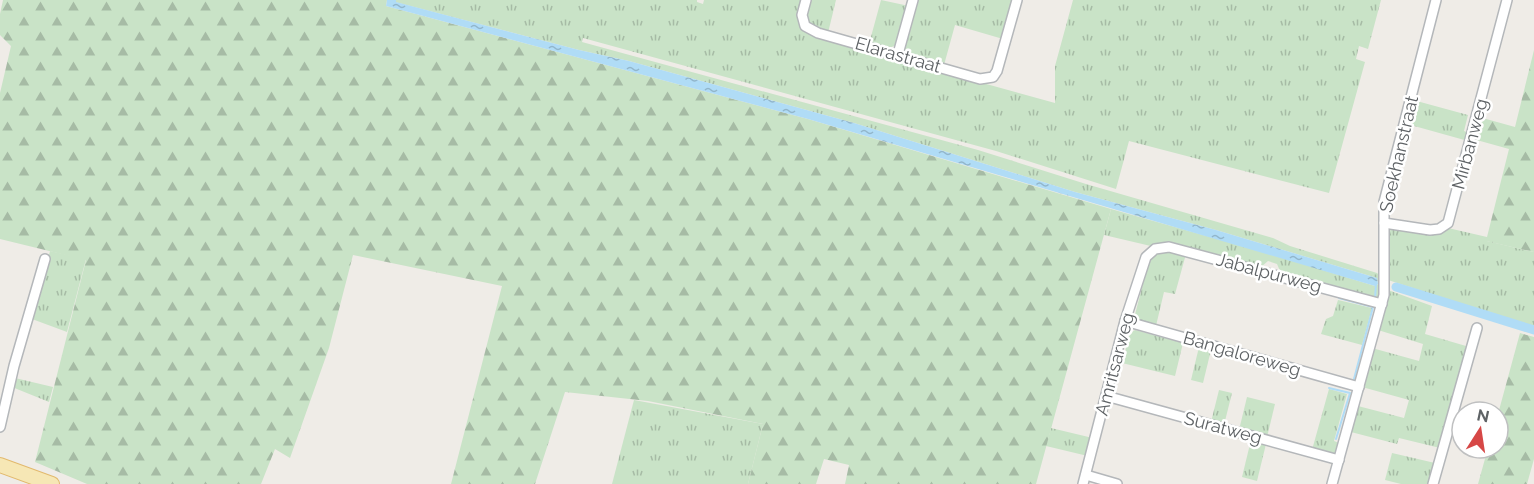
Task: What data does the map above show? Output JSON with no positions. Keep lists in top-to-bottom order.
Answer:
{
  "streets": {
    "street": [
      "Elarastraat",
      "Mirbanweg",
      "Soekhanstraat",
      "Jabalpurweg",
      "Bangaloreweg",
      "Amritsarweg",
      "Suratweg"
    ]
  },
  "crossings": [
    ["Mirbanweg", "Soekhanstraat"],
    ["Soekhanstraat", "Jabalpurweg"],
    ["Soekhanstraat", "Bangaloreweg"],
    ["Soekhanstraat", "Suratweg"],
    ["Jabalpurweg", "Amritsarweg"],
    ["Bangaloreweg", "Amritsarweg"],
    ["Amritsarweg", "Suratweg"]
  ],
  "north": "top"
}
